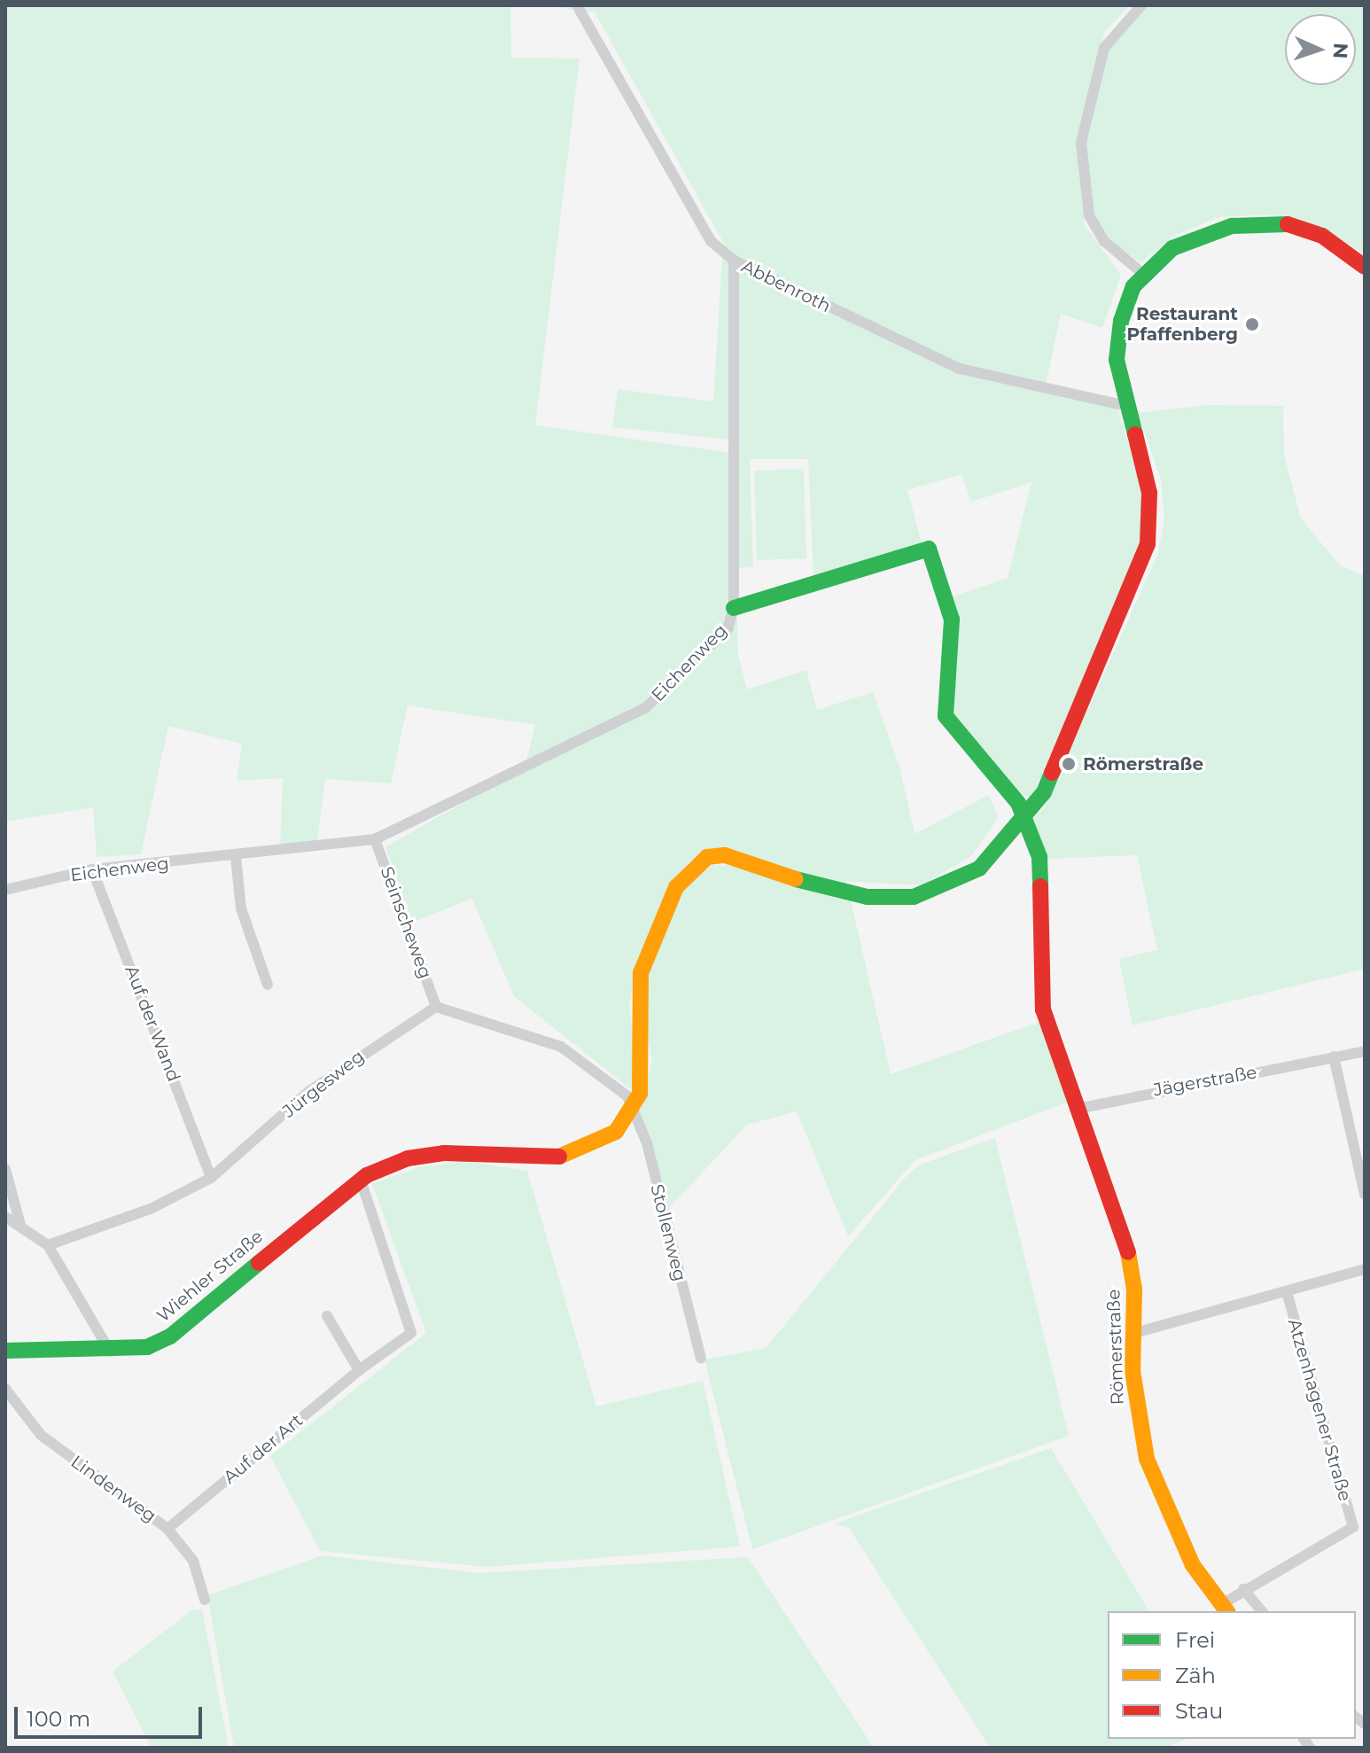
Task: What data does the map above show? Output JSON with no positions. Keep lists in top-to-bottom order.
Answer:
{
  "streets": {
    "main road": ["Wiehler Straße", "Römerstraße"],
    "street": [
      "Abbenroth",
      "Eichenweg",
      "Seinscheweg",
      "Auf der Wand",
      "Jägerstraße",
      "Jürgesweg",
      "Stollenweg",
      "Atzenhagener Straße",
      "Auf der Art",
      "Lindenweg"
    ]
  },
  "crossings": [
    ["Abbenroth", "Eichenweg"],
    ["Eichenweg", "Seinscheweg"],
    ["Eichenweg", "Auf der Wand"],
    ["Eichenweg", "Römerstraße"],
    ["Seinscheweg", "Jürgesweg"],
    ["Auf der Wand", "Jürgesweg"],
    ["Jägerstraße", "Römerstraße"],
    ["Stollenweg", "Wiehler Straße"],
    ["Wiehler Straße", "Auf der Art"],
    ["Römerstraße", "Atzenhagener Straße"],
    ["Auf der Art", "Lindenweg"]
  ],
  "places": ["Restaurant Pfaffenberg", "Römerstraße"],
  "legend": ["Frei", "Zäh", "Stau"],
  "scale_bar": "100 m",
  "north": "right"
}
